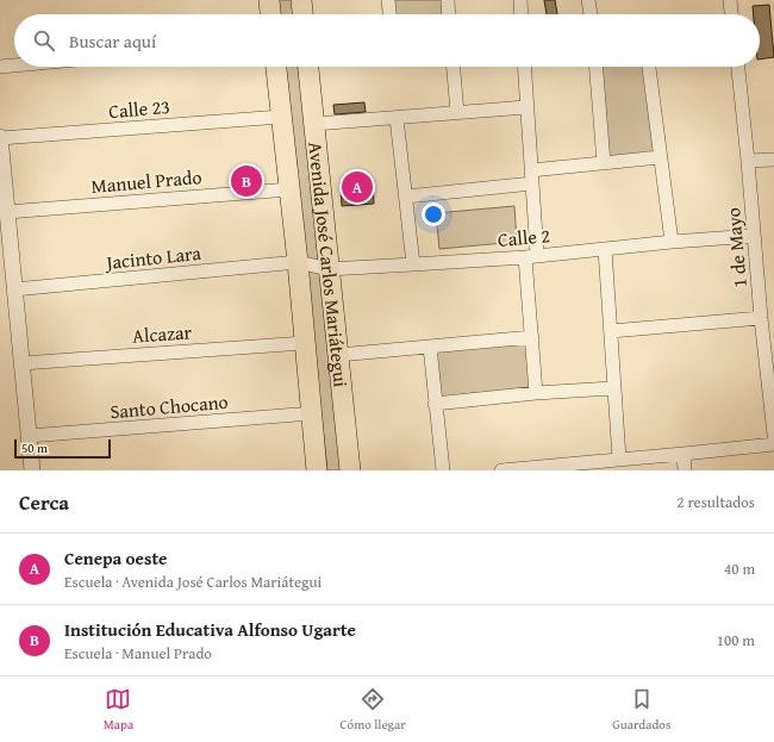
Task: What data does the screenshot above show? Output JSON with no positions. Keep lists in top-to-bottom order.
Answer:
{
  "streets": {
    "main road": ["Avenida José Carlos Mariátegui"],
    "street": [
      "Calle 23",
      "Manuel Prado",
      "Calle 2",
      "1 de Mayo",
      "Jacinto Lara",
      "Alcazar",
      "Santo Chocano"
    ]
  },
  "crossings": [
    ["Calle 23", "Avenida José Carlos Mariátegui"],
    ["Manuel Prado", "Avenida José Carlos Mariátegui"],
    ["Calle 2", "1 de Mayo"],
    ["Calle 2", "Jacinto Lara"],
    ["Calle 2", "Avenida José Carlos Mariátegui"],
    ["Jacinto Lara", "Avenida José Carlos Mariátegui"],
    ["Avenida José Carlos Mariátegui", "Alcazar"],
    ["Avenida José Carlos Mariátegui", "Santo Chocano"]
  ],
  "scale_bar": "50 m",
  "page": {
    "search": "Buscar aquí",
    "pins": ["B", "A"],
    "scale": "50 m",
    "heading": ["Cerca", "2 resultados"],
    "list": [
      {
        "mark": "A",
        "name": "Cenepa oeste",
        "note": "Escuela · Avenida José Carlos Mariátegui",
        "value": "40 m"
      },
      {
        "mark": "B",
        "name": "Institución Educativa Alfonso Ugarte",
        "note": "Escuela · Manuel Prado",
        "value": "100 m"
      }
    ],
    "nav": ["Mapa", "Cómo llegar", "Guardados"]
  }
}
